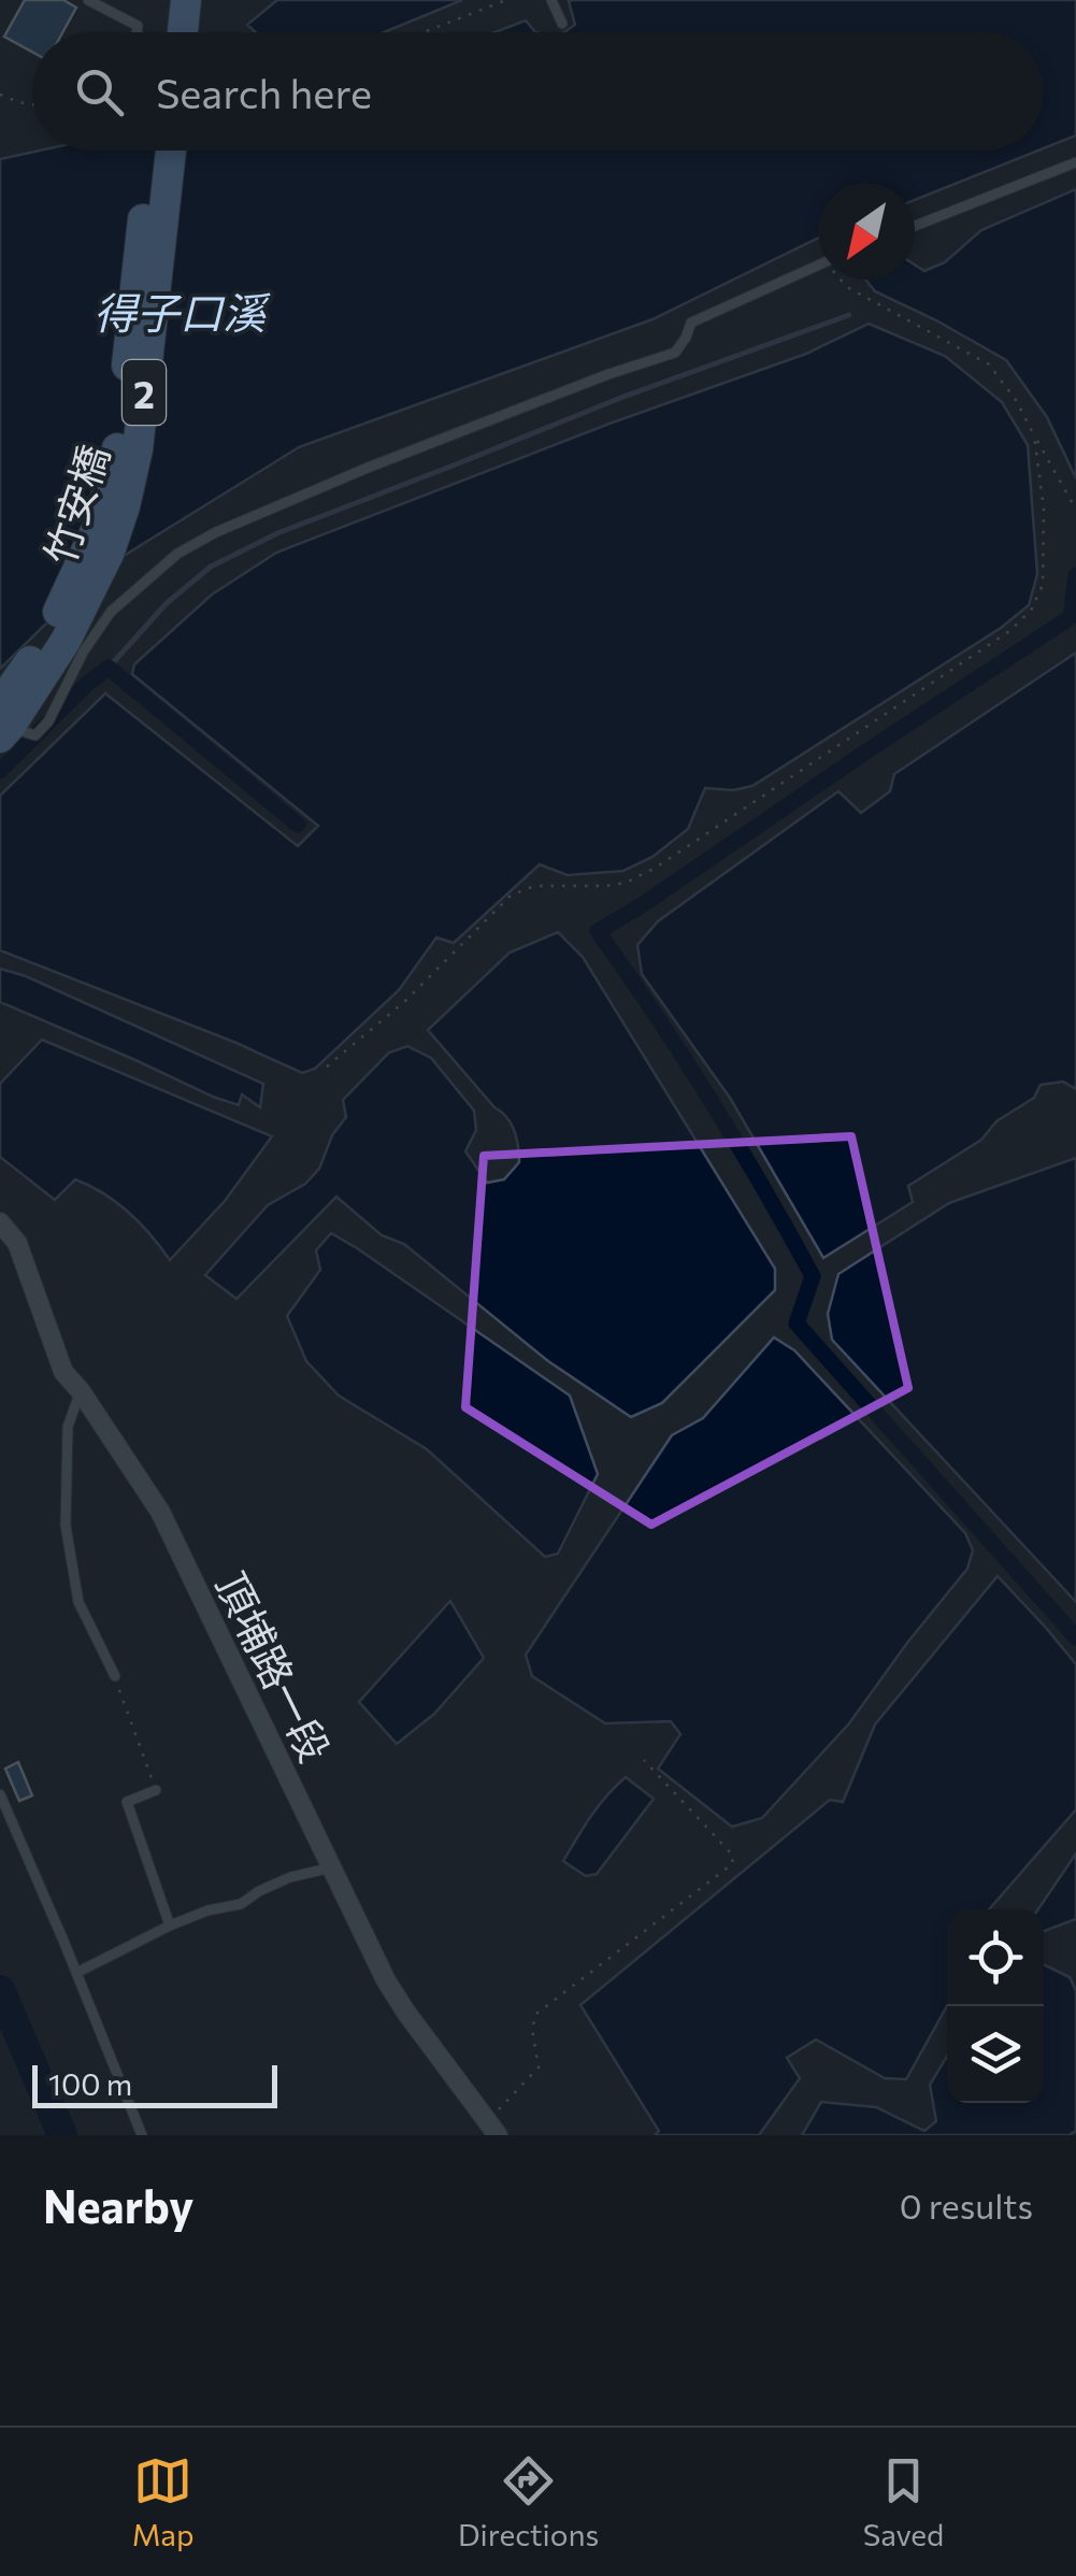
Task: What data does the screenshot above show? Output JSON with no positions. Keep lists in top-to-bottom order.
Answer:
{
  "streets": {
    "main road": ["2", "竹安橋"],
    "street": ["頂埔路一段"]
  },
  "crossings": [
    ["2", "竹安橋"]
  ],
  "water": ["得子口溪"],
  "scale_bar": "100 m",
  "north": "bottom left",
  "page": {
    "search": "Search here",
    "scale": "100 m",
    "heading": ["Nearby", "0 results"],
    "nav": ["Map", "Directions", "Saved"]
  }
}
